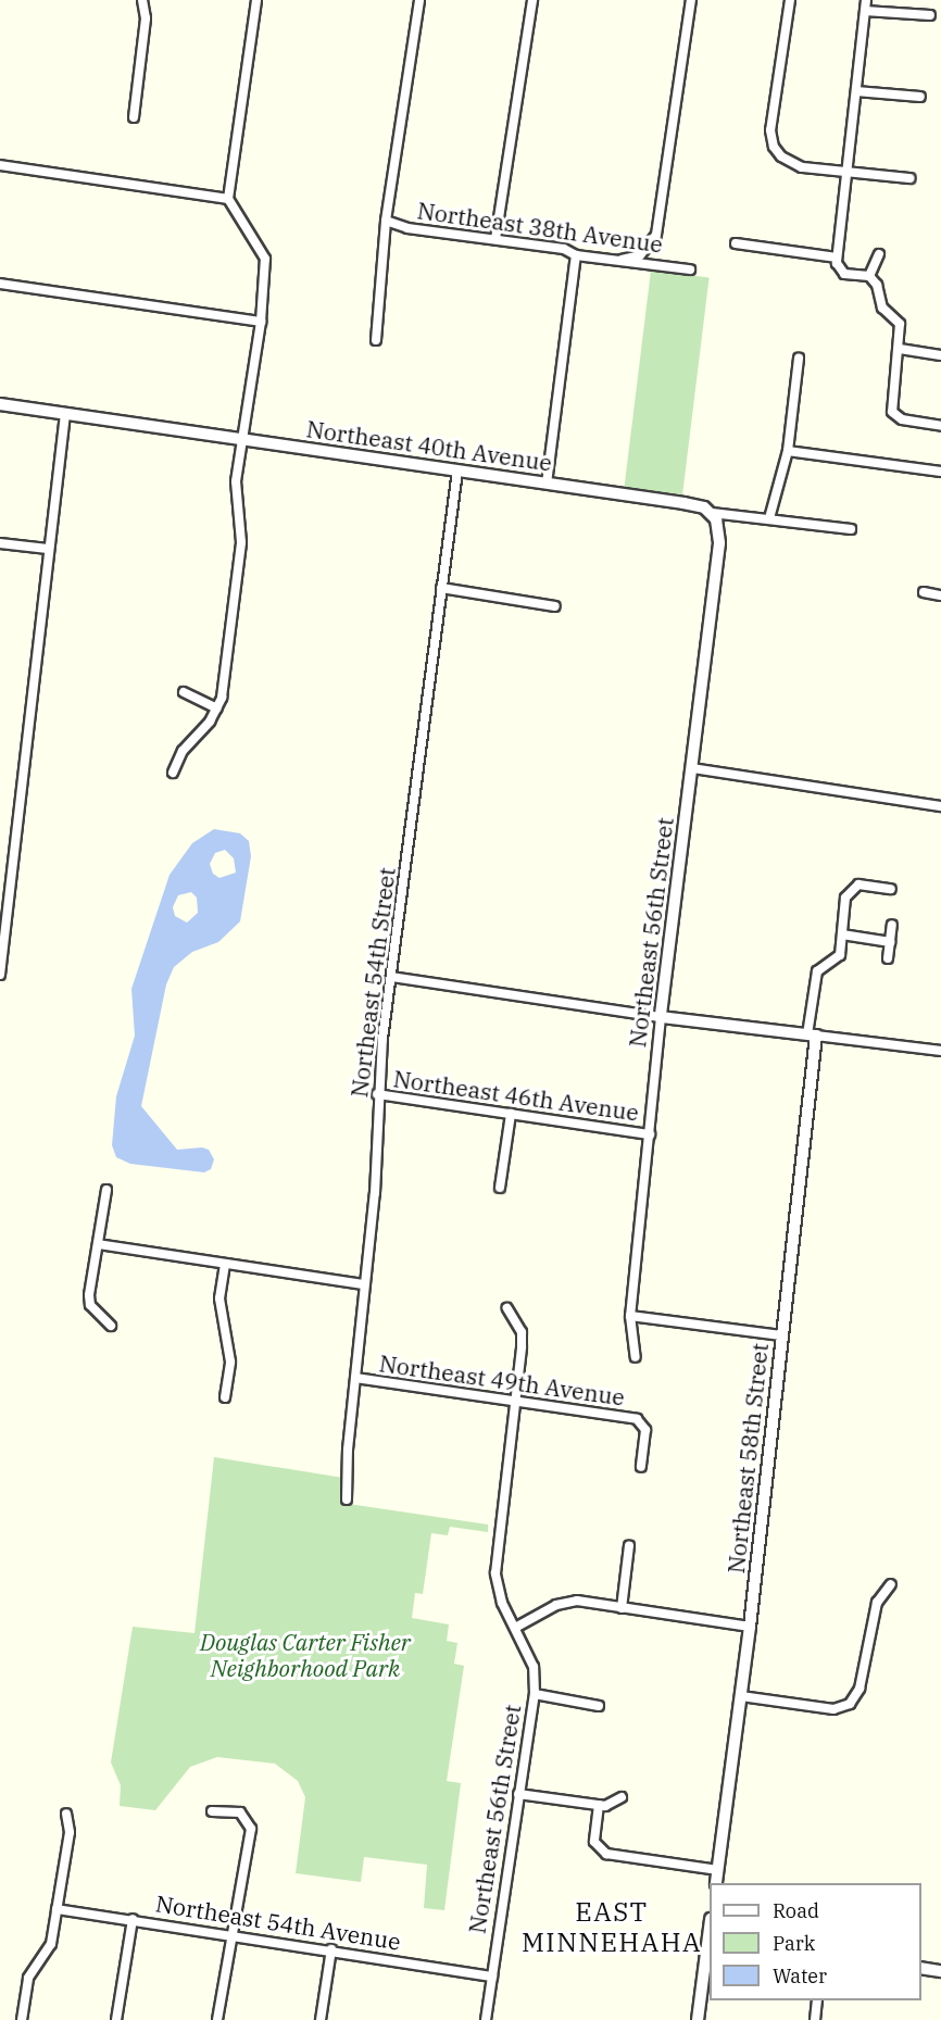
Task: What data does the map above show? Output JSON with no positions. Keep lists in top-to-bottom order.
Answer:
{
  "streets": {
    "street": [
      "Northeast 38th Avenue",
      "Northeast 40th Avenue",
      "Northeast 56th Street",
      "Northeast 54th Street",
      "Northeast 46th Avenue",
      "Northeast 49th Avenue",
      "Northeast 58th Street",
      "Northeast 54th Avenue"
    ]
  },
  "crossings": [
    ["Northeast 40th Avenue", "Northeast 56th Street"],
    ["Northeast 40th Avenue", "Northeast 54th Street"],
    ["Northeast 56th Street", "Northeast 46th Avenue"],
    ["Northeast 56th Street", "Northeast 49th Avenue"],
    ["Northeast 56th Street", "Northeast 54th Avenue"],
    ["Northeast 54th Street", "Northeast 46th Avenue"],
    ["Northeast 54th Street", "Northeast 49th Avenue"]
  ],
  "districts": ["EAST MINNEHAHA"],
  "parks": ["Douglas Carter Fisher Neighborhood Park"],
  "legend": ["Road", "Park", "Water"]
}
